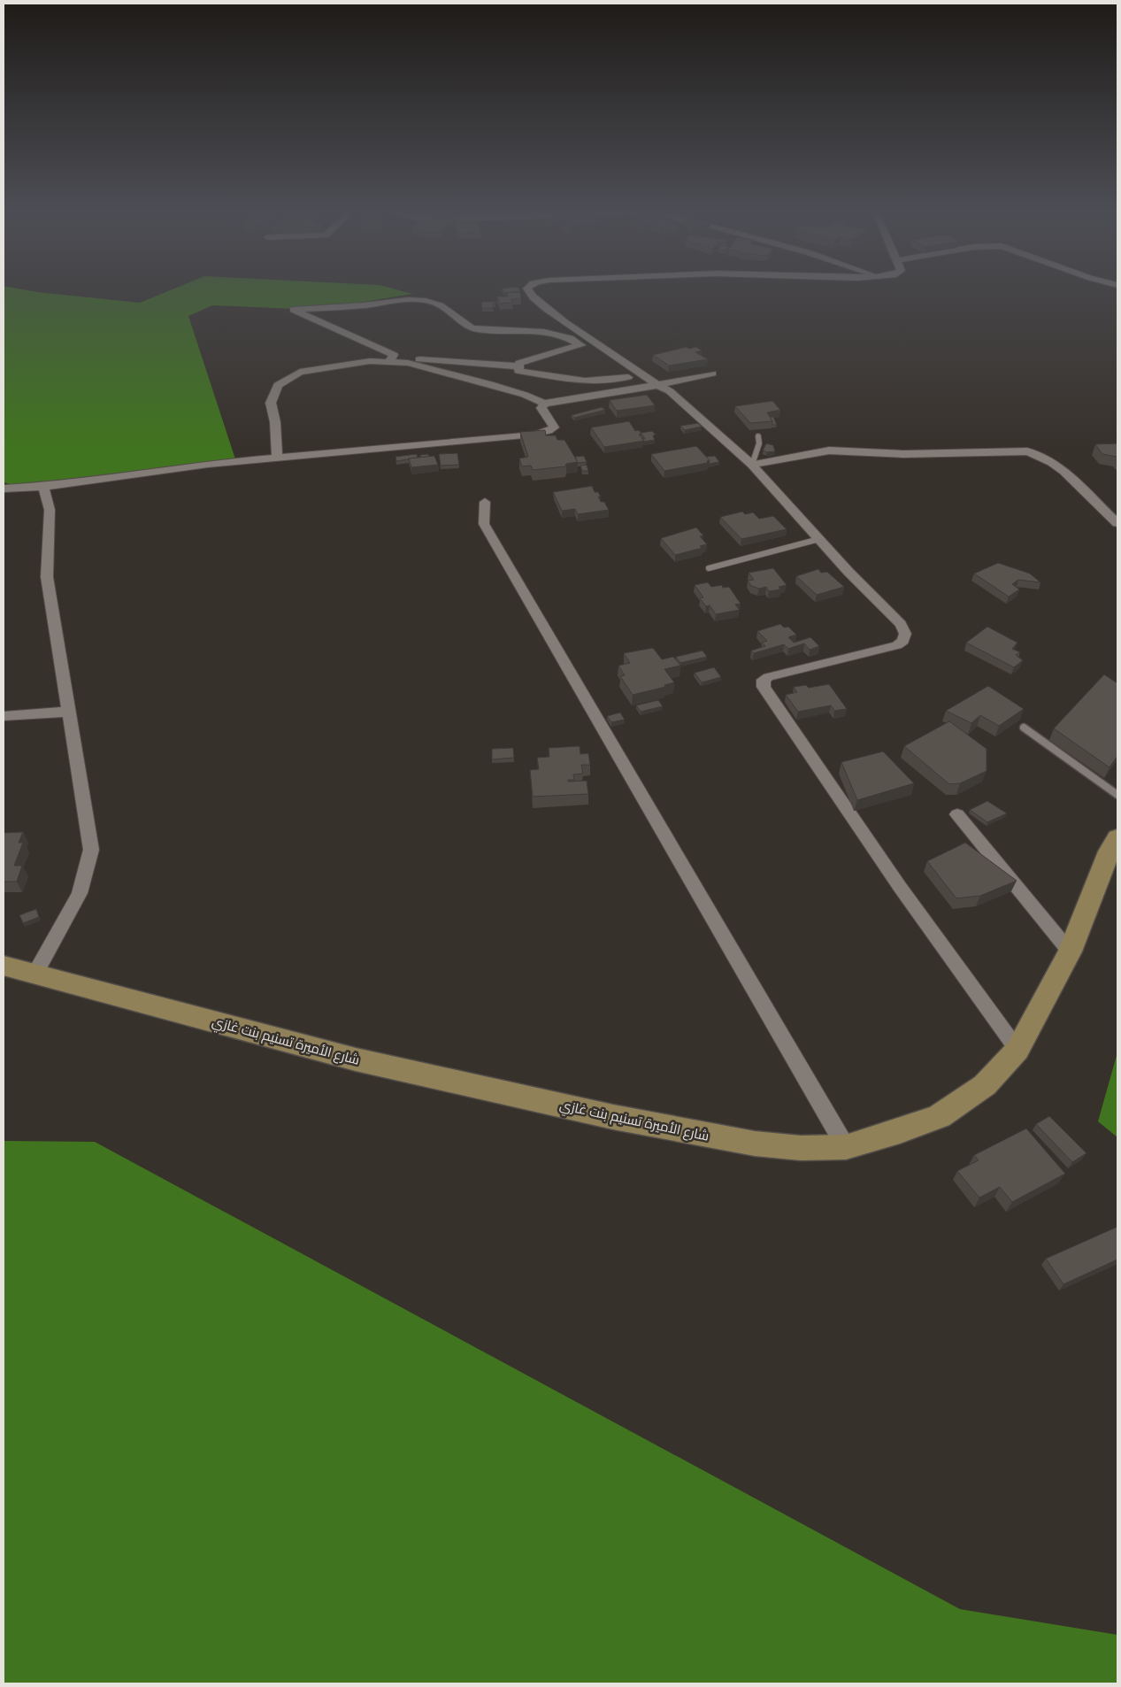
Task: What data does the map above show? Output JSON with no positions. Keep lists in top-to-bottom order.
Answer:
{
  "streets": {
    "main road": ["شارع الأميرة تسنيم بنت غازي"]
  }
}
